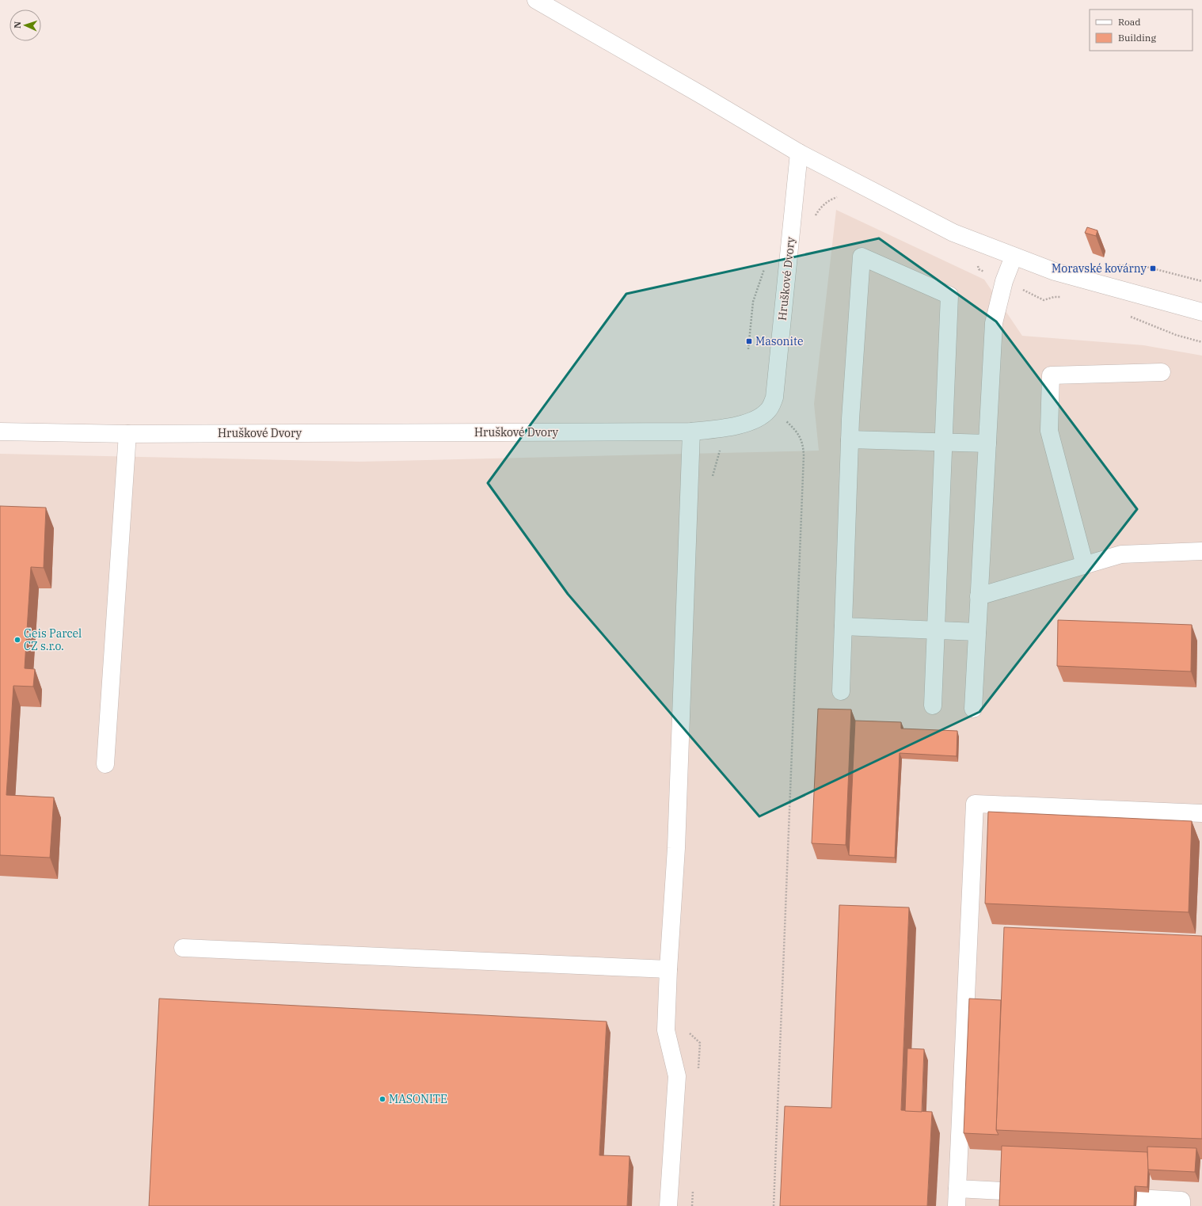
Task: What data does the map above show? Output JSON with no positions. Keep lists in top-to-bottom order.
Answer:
{
  "streets": {
    "street": ["Hruškové Dvory"]
  },
  "places": {
    "transit": ["Moravské kovárny", "Masonite"],
    "other": ["Geis Parcel CZ s.r.o.", "MASONITE"]
  },
  "legend": ["Road", "Building"],
  "north": "left"
}
